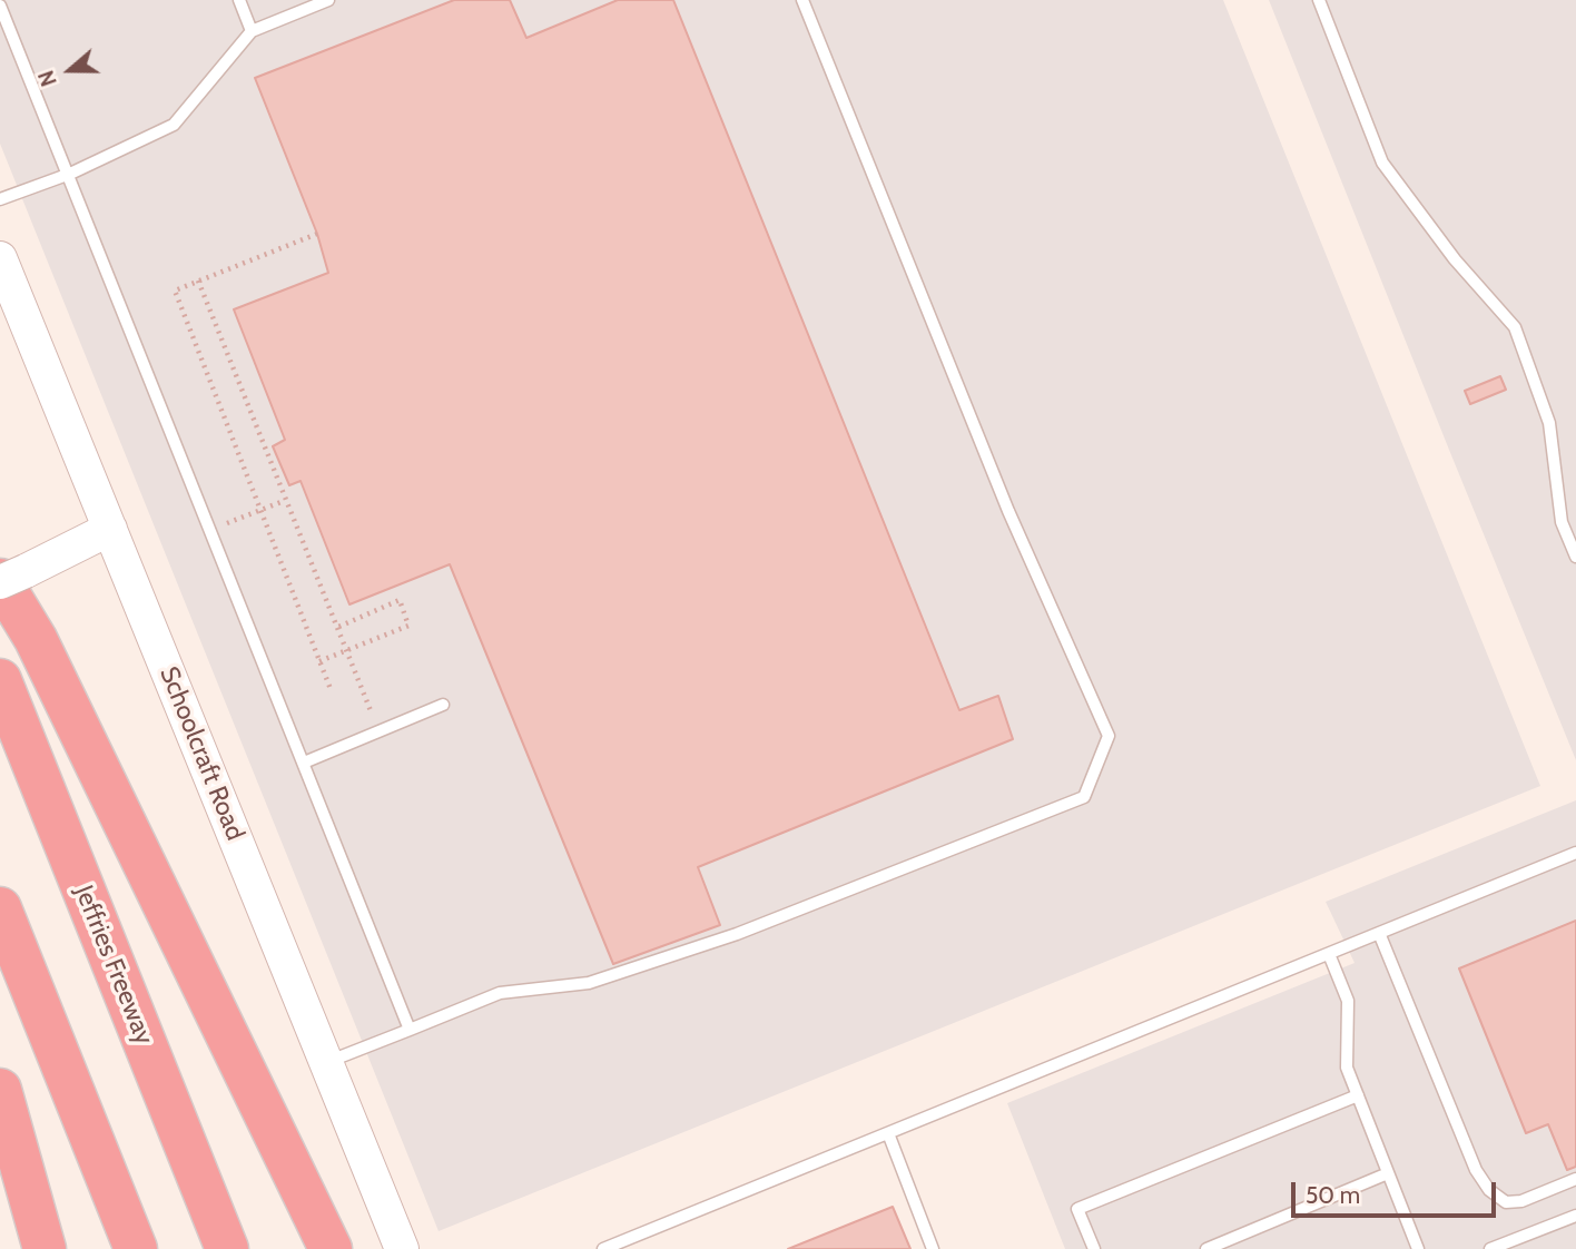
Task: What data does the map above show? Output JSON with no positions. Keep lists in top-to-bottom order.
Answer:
{
  "streets": {
    "highway": ["Jeffries Freeway"],
    "main road": ["Schoolcraft Road"]
  },
  "scale_bar": "50 m",
  "north": "left"
}
